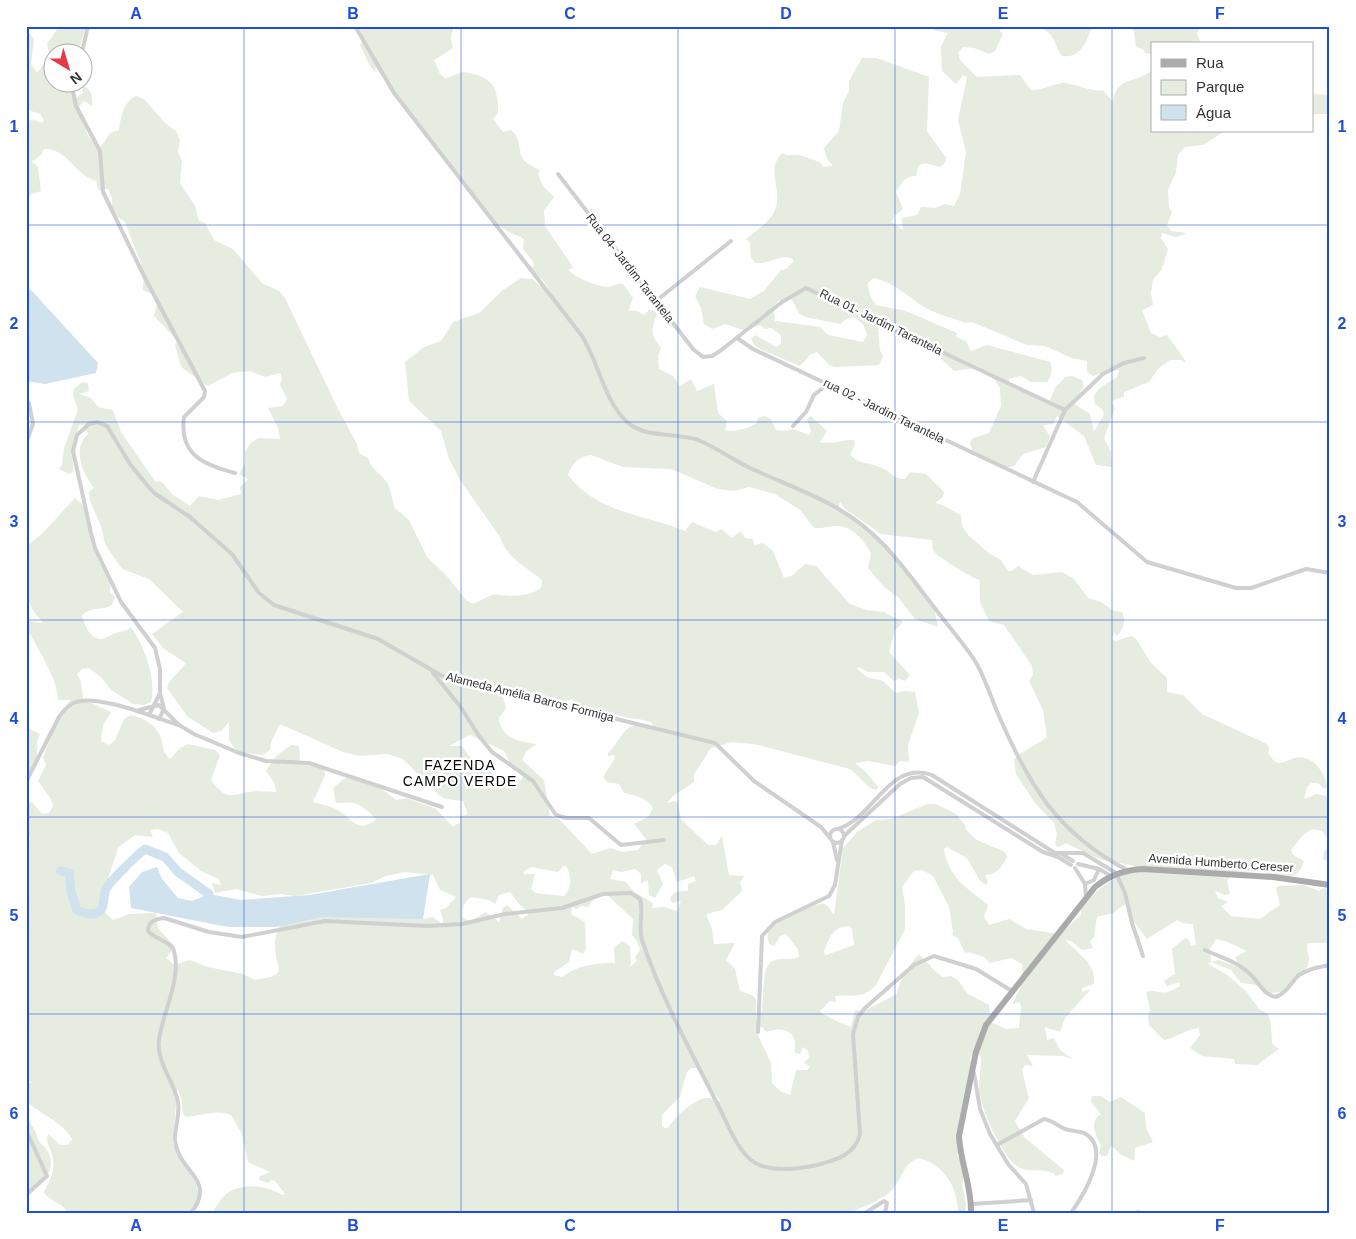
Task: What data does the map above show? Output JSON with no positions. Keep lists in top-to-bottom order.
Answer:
{
  "streets": {
    "main road": ["Avenida Humberto Cereser"],
    "street": [
      "Rua 04- Jardim Tarantela",
      "Rua 01- Jardim Tarantela",
      "rua 02 - Jardim Tarantela",
      "Alameda Amélia Barros Formiga"
    ]
  },
  "crossings": [
    ["Rua 04- Jardim Tarantela", "Rua 01- Jardim Tarantela"],
    ["Rua 01- Jardim Tarantela", "rua 02 - Jardim Tarantela"]
  ],
  "districts": ["FAZENDA CAMPO VERDE"],
  "legend": ["Rua", "Parque", "Água"],
  "north": "bottom right",
  "grid": {
    "columns": [
      "A",
      "B",
      "C",
      "D",
      "E",
      "F"
    ],
    "rows": [
      "1",
      "2",
      "3",
      "4",
      "5",
      "6"
    ]
  }
}
